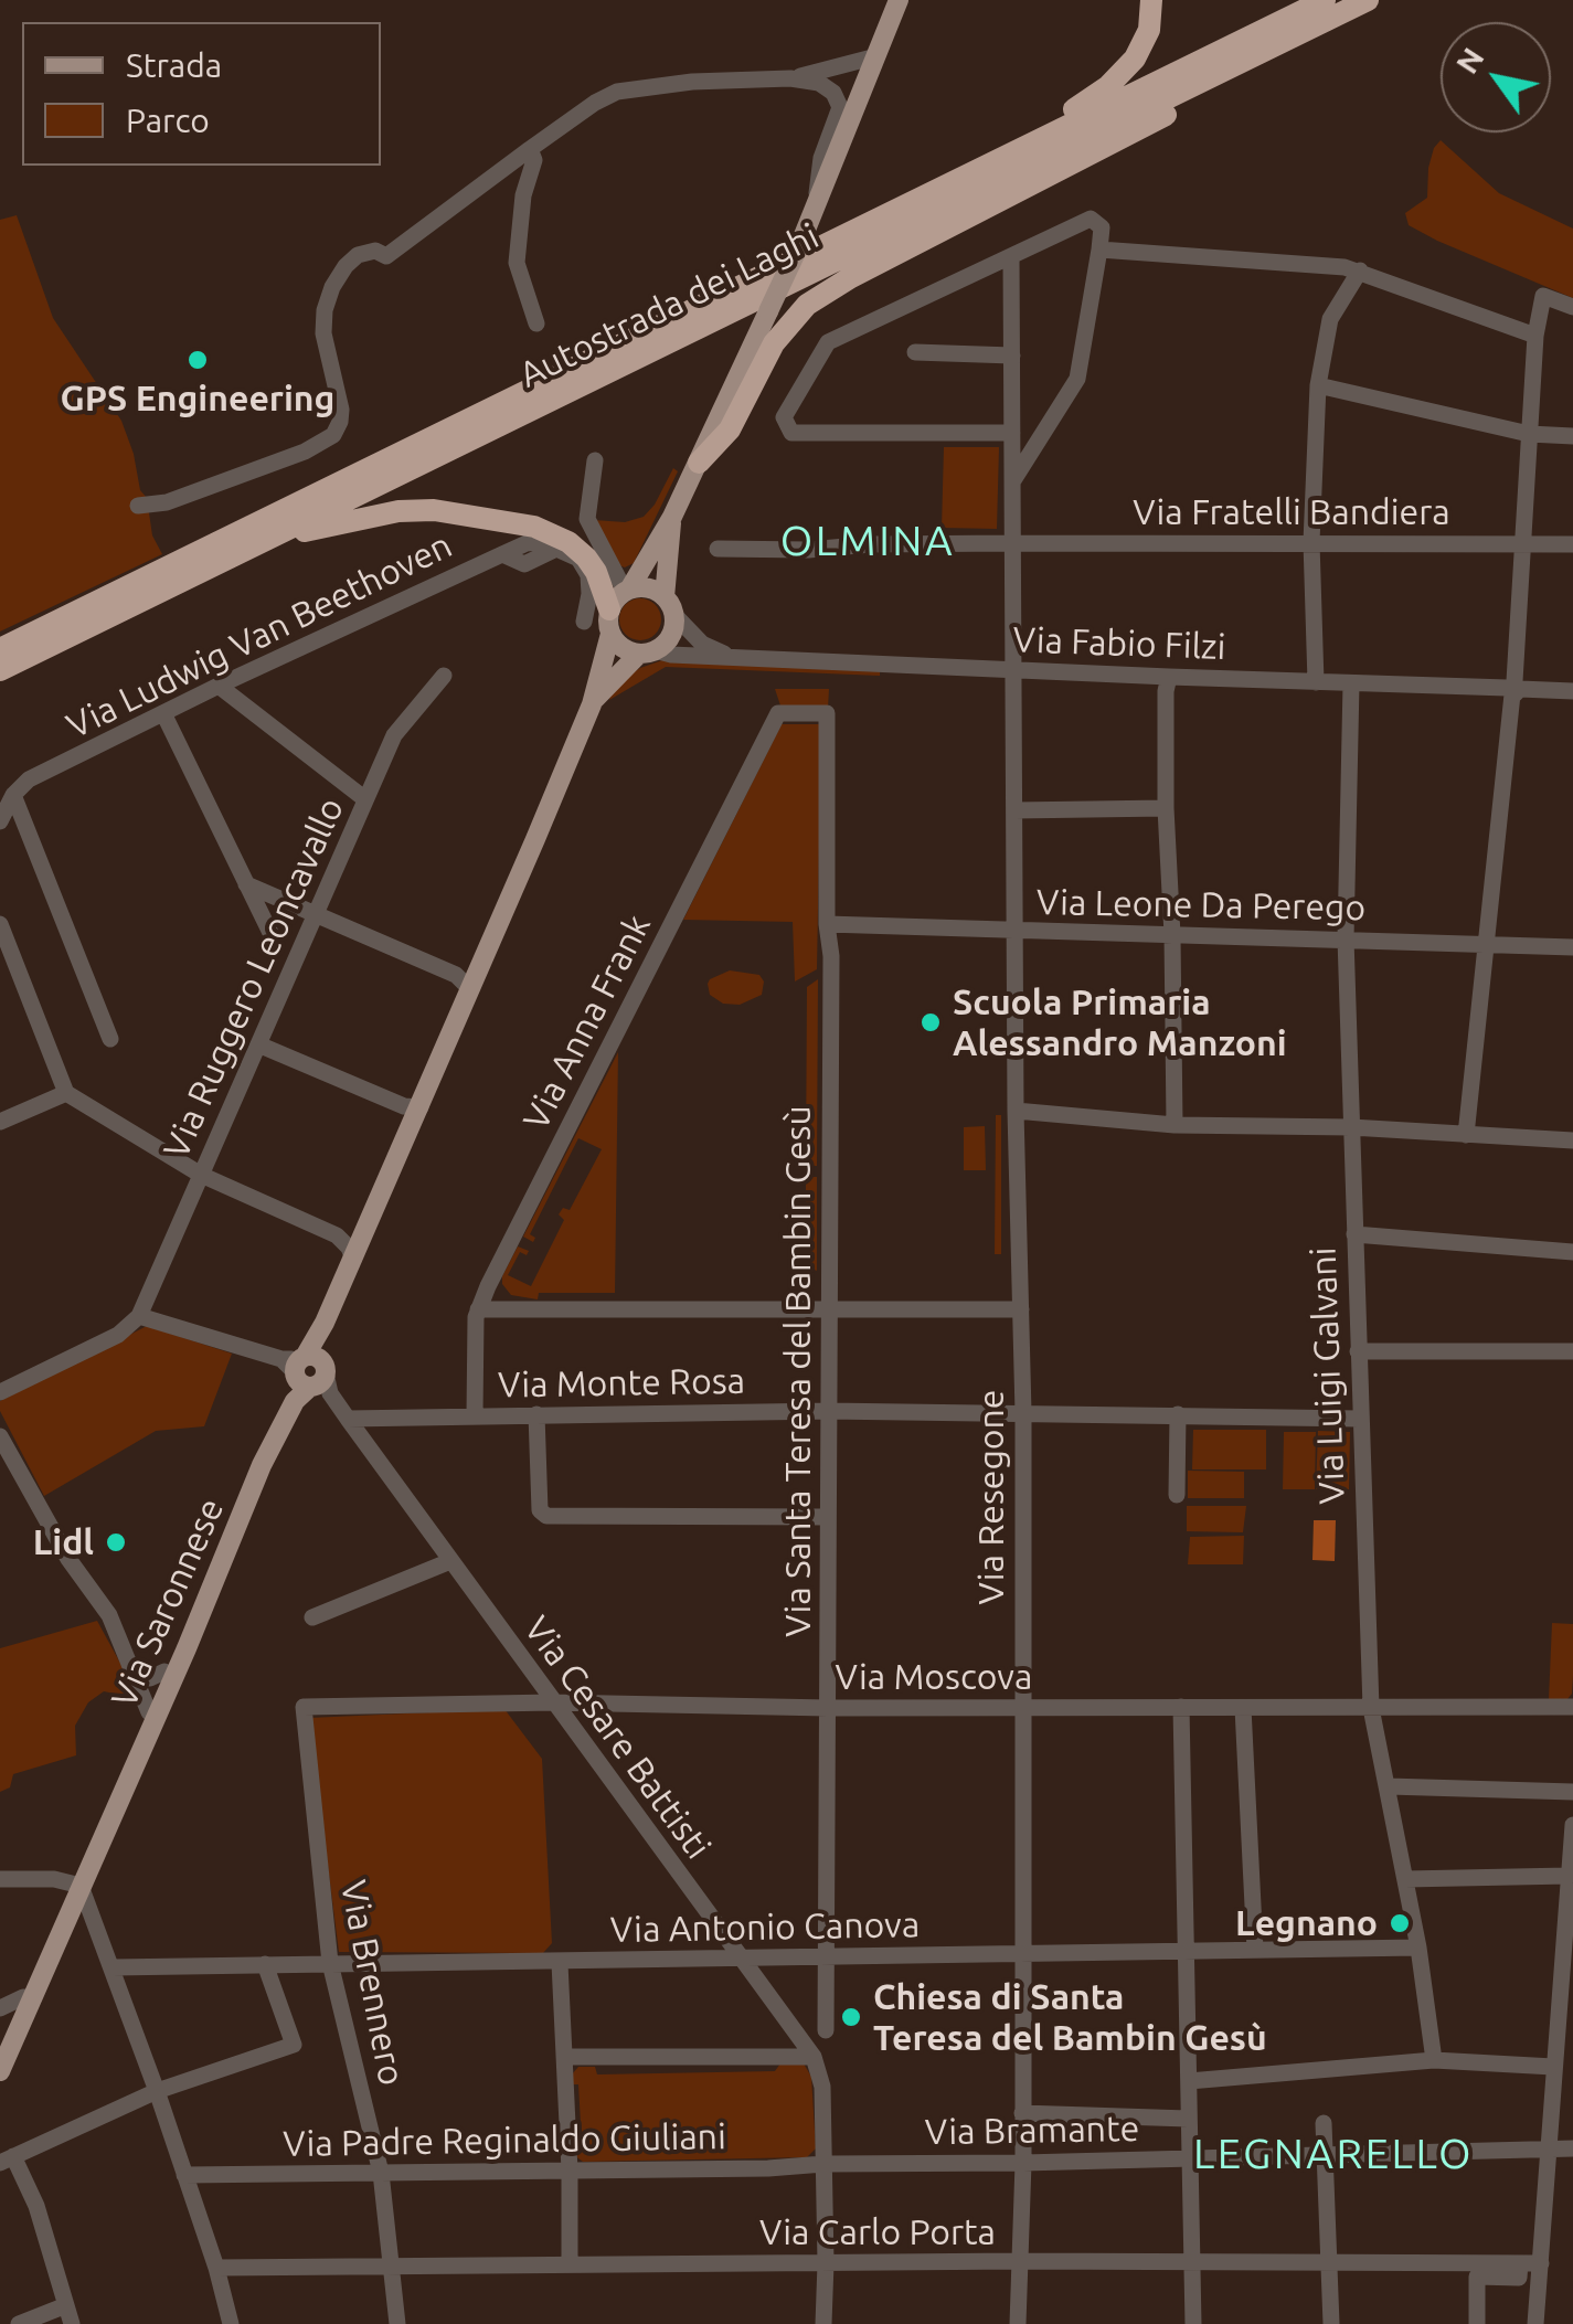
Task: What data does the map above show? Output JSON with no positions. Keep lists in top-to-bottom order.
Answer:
{
  "streets": {
    "highway": ["Autostrada dei Laghi"],
    "main road": ["Via Saronnese"],
    "street": [
      "Via Fratelli Bandiera",
      "Via Ludwig Van Beethoven",
      "Via Fabio Filzi",
      "Via Leone Da Perego",
      "Via Ruggero Leoncavallo",
      "Via Anna Frank",
      "Via Santa Teresa del Bambin Gesù",
      "Via Luigi Galvani",
      "Via Monte Rosa",
      "Via Resegone",
      "Via Moscova",
      "Via Cesare Battisti",
      "Via Antonio Canova",
      "Via Brennero",
      "Via Bramante",
      "Via Padre Reginaldo Giuliani",
      "Via Carlo Porta"
    ]
  },
  "crossings": [
    ["Via Fratelli Bandiera", "Via Resegone"],
    ["Via Fabio Filzi", "Via Luigi Galvani"],
    ["Via Fabio Filzi", "Via Resegone"],
    ["Via Fabio Filzi", "Via Saronnese"],
    ["Via Leone Da Perego", "Via Santa Teresa del Bambin Gesù"],
    ["Via Leone Da Perego", "Via Luigi Galvani"],
    ["Via Leone Da Perego", "Via Resegone"],
    ["Via Anna Frank", "Via Santa Teresa del Bambin Gesù"],
    ["Via Anna Frank", "Via Monte Rosa"],
    ["Via Santa Teresa del Bambin Gesù", "Via Monte Rosa"],
    ["Via Santa Teresa del Bambin Gesù", "Via Moscova"],
    ["Via Santa Teresa del Bambin Gesù", "Via Antonio Canova"],
    ["Via Luigi Galvani", "Via Monte Rosa"],
    ["Via Luigi Galvani", "Via Moscova"],
    ["Via Luigi Galvani", "Via Antonio Canova"],
    ["Via Monte Rosa", "Via Resegone"],
    ["Via Monte Rosa", "Via Cesare Battisti"],
    ["Via Resegone", "Via Moscova"],
    ["Via Resegone", "Via Antonio Canova"],
    ["Via Resegone", "Via Bramante"],
    ["Via Resegone", "Via Carlo Porta"],
    ["Via Saronnese", "Via Cesare Battisti"],
    ["Via Moscova", "Via Cesare Battisti"],
    ["Via Moscova", "Via Brennero"],
    ["Via Cesare Battisti", "Via Antonio Canova"],
    ["Via Antonio Canova", "Via Brennero"],
    ["Via Brennero", "Via Padre Reginaldo Giuliani"],
    ["Via Brennero", "Via Carlo Porta"],
    ["Via Bramante", "Via Padre Reginaldo Giuliani"]
  ],
  "districts": ["OLMINA", "LEGNARELLO"],
  "places": [
    "GPS Engineering",
    "Scuola Primaria Alessandro Manzoni",
    "Lidl",
    "Legnano",
    "Chiesa di Santa Teresa del Bambin Gesù"
  ],
  "legend": ["Strada", "Parco"],
  "north": "top left"
}
